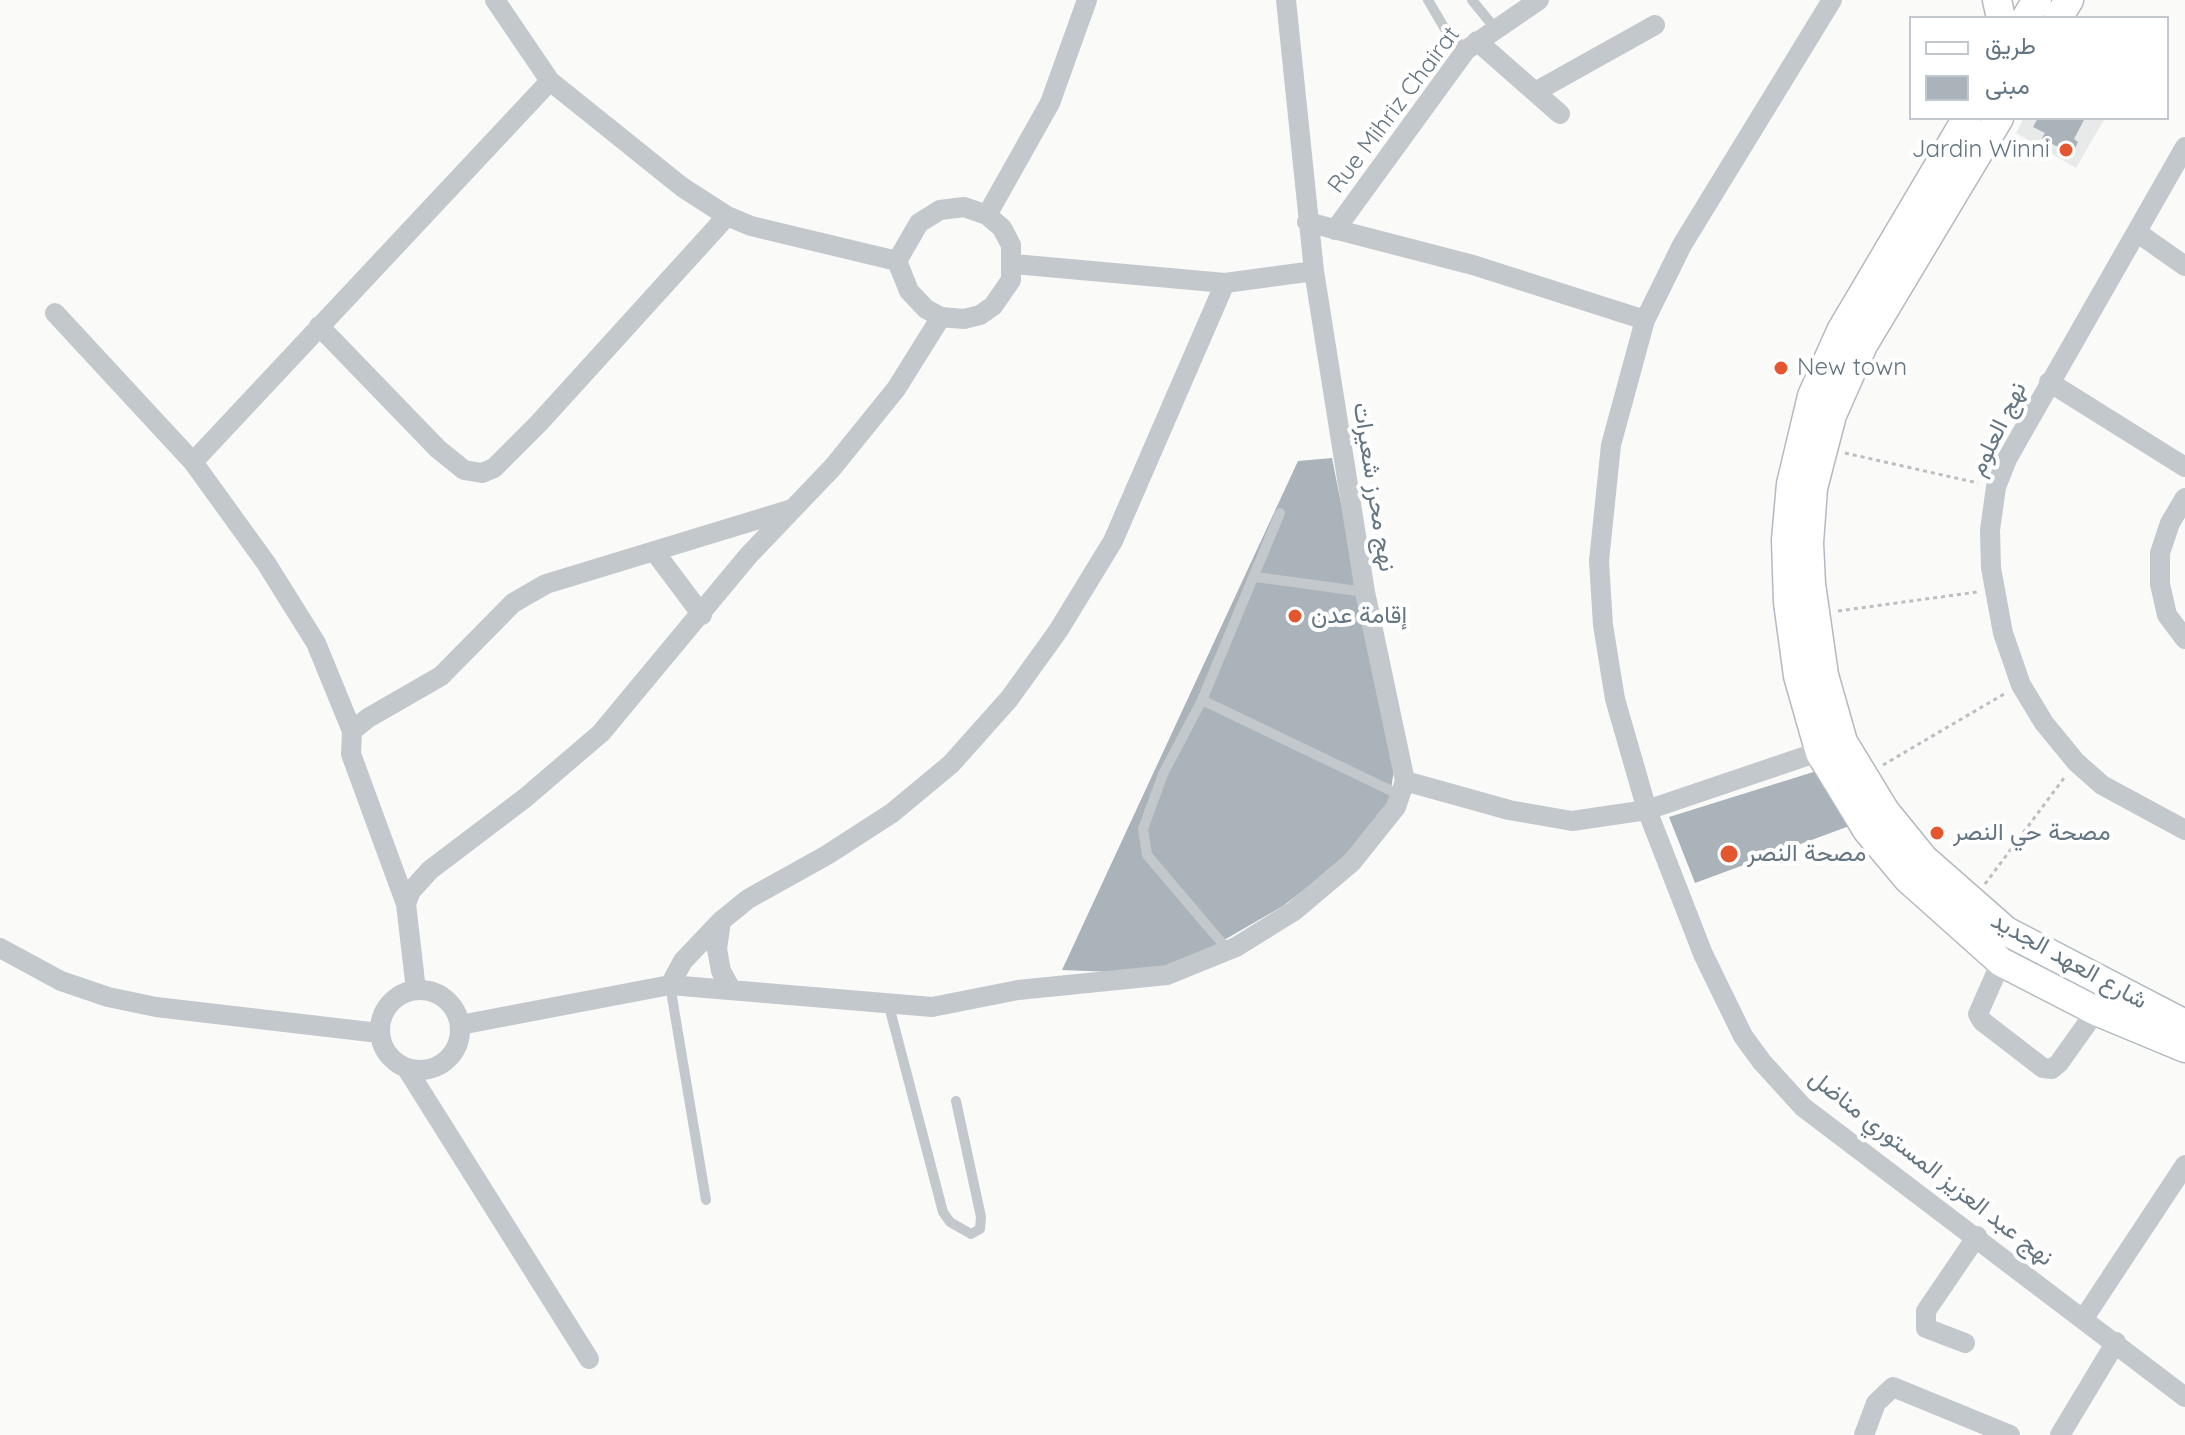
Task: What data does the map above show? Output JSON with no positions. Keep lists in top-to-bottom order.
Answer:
{
  "streets": {
    "main road": ["شارع العهد الجديد"],
    "street": [
      "Rue Mihriz Chairat",
      "نهج العلوم",
      "نهج محرز شعيرات",
      "نهج عبد العزيز المستوري مناضل"
    ]
  },
  "places": [
    "Jardin Winni",
    "New town",
    "إقامة عدن",
    "مصحة حي النصر",
    "مصحة النصر"
  ],
  "legend": ["طريق", "مبنى"]
}
